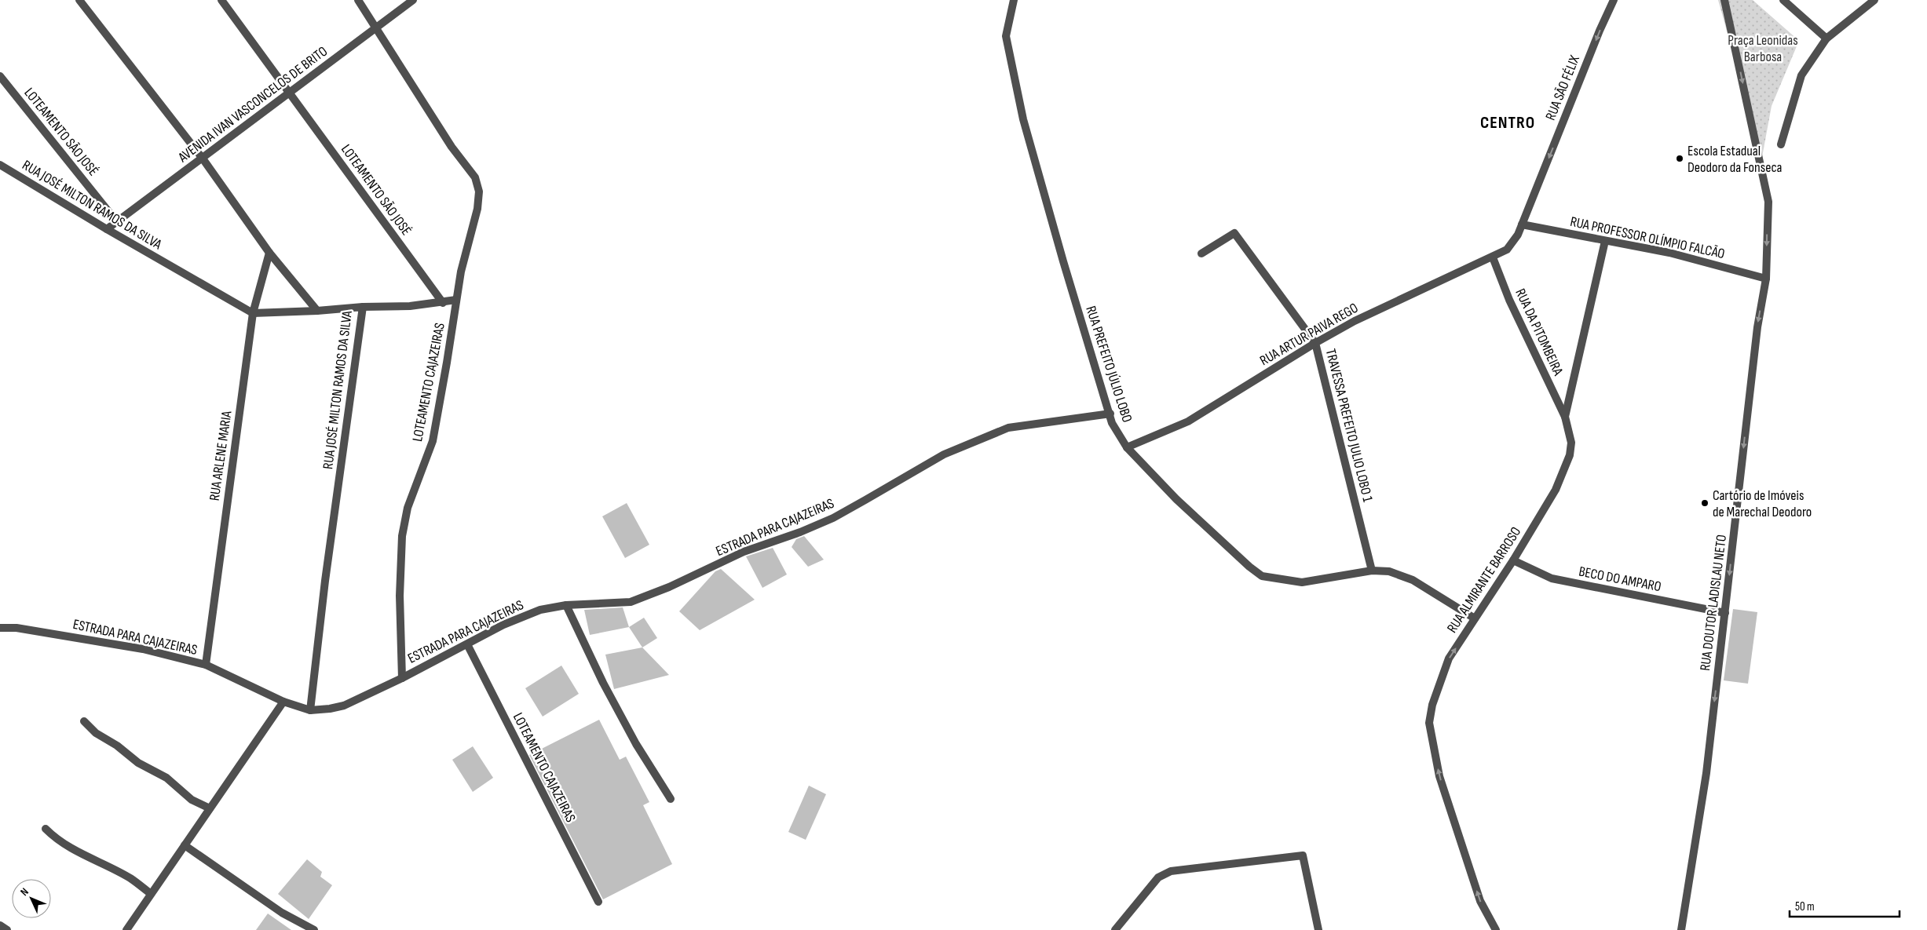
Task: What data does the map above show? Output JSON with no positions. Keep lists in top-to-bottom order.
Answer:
{
  "streets": {
    "street": [
      "RUA SÃO FÉLIX",
      "AVENIDA IVAN VASCONCELOS DE BRITO",
      "LOTEAMENTO SÃO JOSÉ",
      "RUA JOSÉ MILTON RAMOS DA SILVA",
      "RUA PROFESSOR OLÍMPIO FALCÃO",
      "RUA DA PITOMBEIRA",
      "RUA ARTUR PAIVA REGO",
      "RUA PREFEITO JÚLIO LOBO",
      "LOTEAMENTO CAJAZEIRAS",
      "TRAVESSA PREFEITO JULIO LOBO 1",
      "RUA ARLENE MARIA",
      "ESTRADA PARA CAJAZEIRAS",
      "BECO DO AMPARO",
      "RUA ALMIRANTE BARROSO",
      "RUA DOUTOR LADISLAU NETO"
    ]
  },
  "crossings": [
    ["RUA SÃO FÉLIX", "RUA PROFESSOR OLÍMPIO FALCÃO"],
    ["RUA SÃO FÉLIX", "RUA ARTUR PAIVA REGO"],
    ["AVENIDA IVAN VASCONCELOS DE BRITO", "LOTEAMENTO SÃO JOSÉ"],
    ["AVENIDA IVAN VASCONCELOS DE BRITO", "RUA JOSÉ MILTON RAMOS DA SILVA"],
    ["AVENIDA IVAN VASCONCELOS DE BRITO", "LOTEAMENTO CAJAZEIRAS"],
    ["RUA JOSÉ MILTON RAMOS DA SILVA", "RUA ARLENE MARIA"],
    ["RUA JOSÉ MILTON RAMOS DA SILVA", "ESTRADA PARA CAJAZEIRAS"],
    ["RUA PROFESSOR OLÍMPIO FALCÃO", "RUA ALMIRANTE BARROSO"],
    ["RUA PROFESSOR OLÍMPIO FALCÃO", "RUA DOUTOR LADISLAU NETO"],
    ["RUA DA PITOMBEIRA", "RUA ARTUR PAIVA REGO"],
    ["RUA DA PITOMBEIRA", "RUA ALMIRANTE BARROSO"],
    ["RUA ARTUR PAIVA REGO", "RUA PREFEITO JÚLIO LOBO"],
    ["RUA ARTUR PAIVA REGO", "TRAVESSA PREFEITO JULIO LOBO 1"],
    ["RUA PREFEITO JÚLIO LOBO", "TRAVESSA PREFEITO JULIO LOBO 1"],
    ["RUA PREFEITO JÚLIO LOBO", "ESTRADA PARA CAJAZEIRAS"],
    ["RUA PREFEITO JÚLIO LOBO", "RUA ALMIRANTE BARROSO"],
    ["LOTEAMENTO CAJAZEIRAS", "ESTRADA PARA CAJAZEIRAS"],
    ["RUA ARLENE MARIA", "ESTRADA PARA CAJAZEIRAS"],
    ["BECO DO AMPARO", "RUA ALMIRANTE BARROSO"],
    ["BECO DO AMPARO", "RUA DOUTOR LADISLAU NETO"]
  ],
  "one_way": ["RUA SÃO FÉLIX", "RUA ALMIRANTE BARROSO", "RUA DOUTOR LADISLAU NETO"],
  "districts": ["CENTRO"],
  "parks": ["Praça Leonidas Barbosa"],
  "places": ["Escola Estadual Deodoro da Fonseca", "Cartório de Imóveis de Marechal Deodoro"],
  "scale_bar": "50 m",
  "north": "top left"
}
